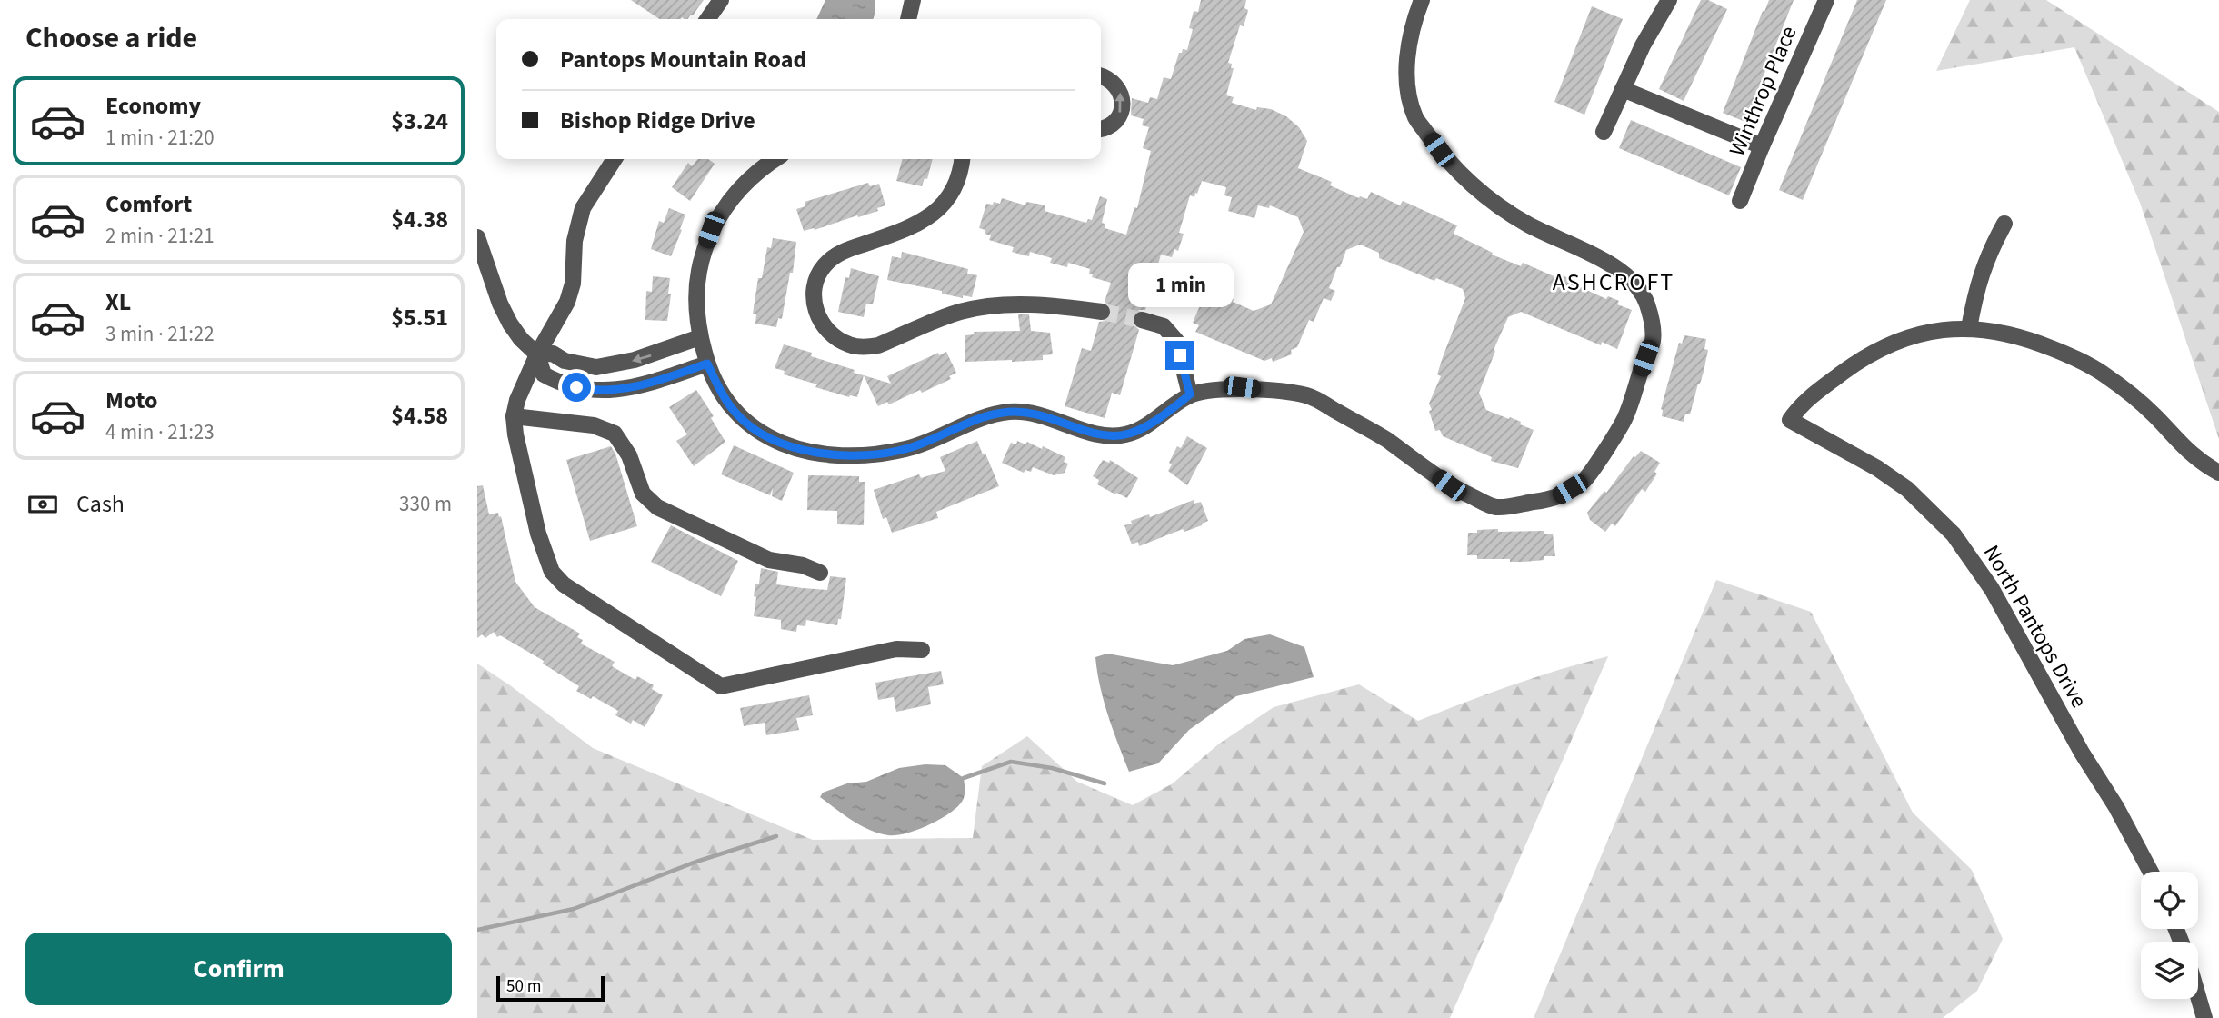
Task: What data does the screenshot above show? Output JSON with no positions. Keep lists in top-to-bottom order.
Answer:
{
  "streets": {
    "street": ["Winthrop Place", "North Pantops Drive"]
  },
  "districts": ["ASHCROFT"],
  "scale_bar": "50 m",
  "page": {
    "heading": "Choose a ride",
    "banner": ["Pantops Mountain Road", "Bishop Ridge Drive"],
    "list": [
      {
        "name": "Economy",
        "note": "1 min · 21:20",
        "value": "$3.24"
      },
      {
        "name": "Comfort",
        "note": "2 min · 21:21",
        "value": "$4.38"
      },
      {
        "name": "XL",
        "note": "3 min · 21:22",
        "value": "$5.51"
      },
      {
        "name": "Moto",
        "note": "4 min · 21:23",
        "value": "$4.58"
      }
    ],
    "bubble": "1 min",
    "pay": ["Cash", "330 m"],
    "buttons": "Confirm",
    "scale": "50 m"
  }
}
